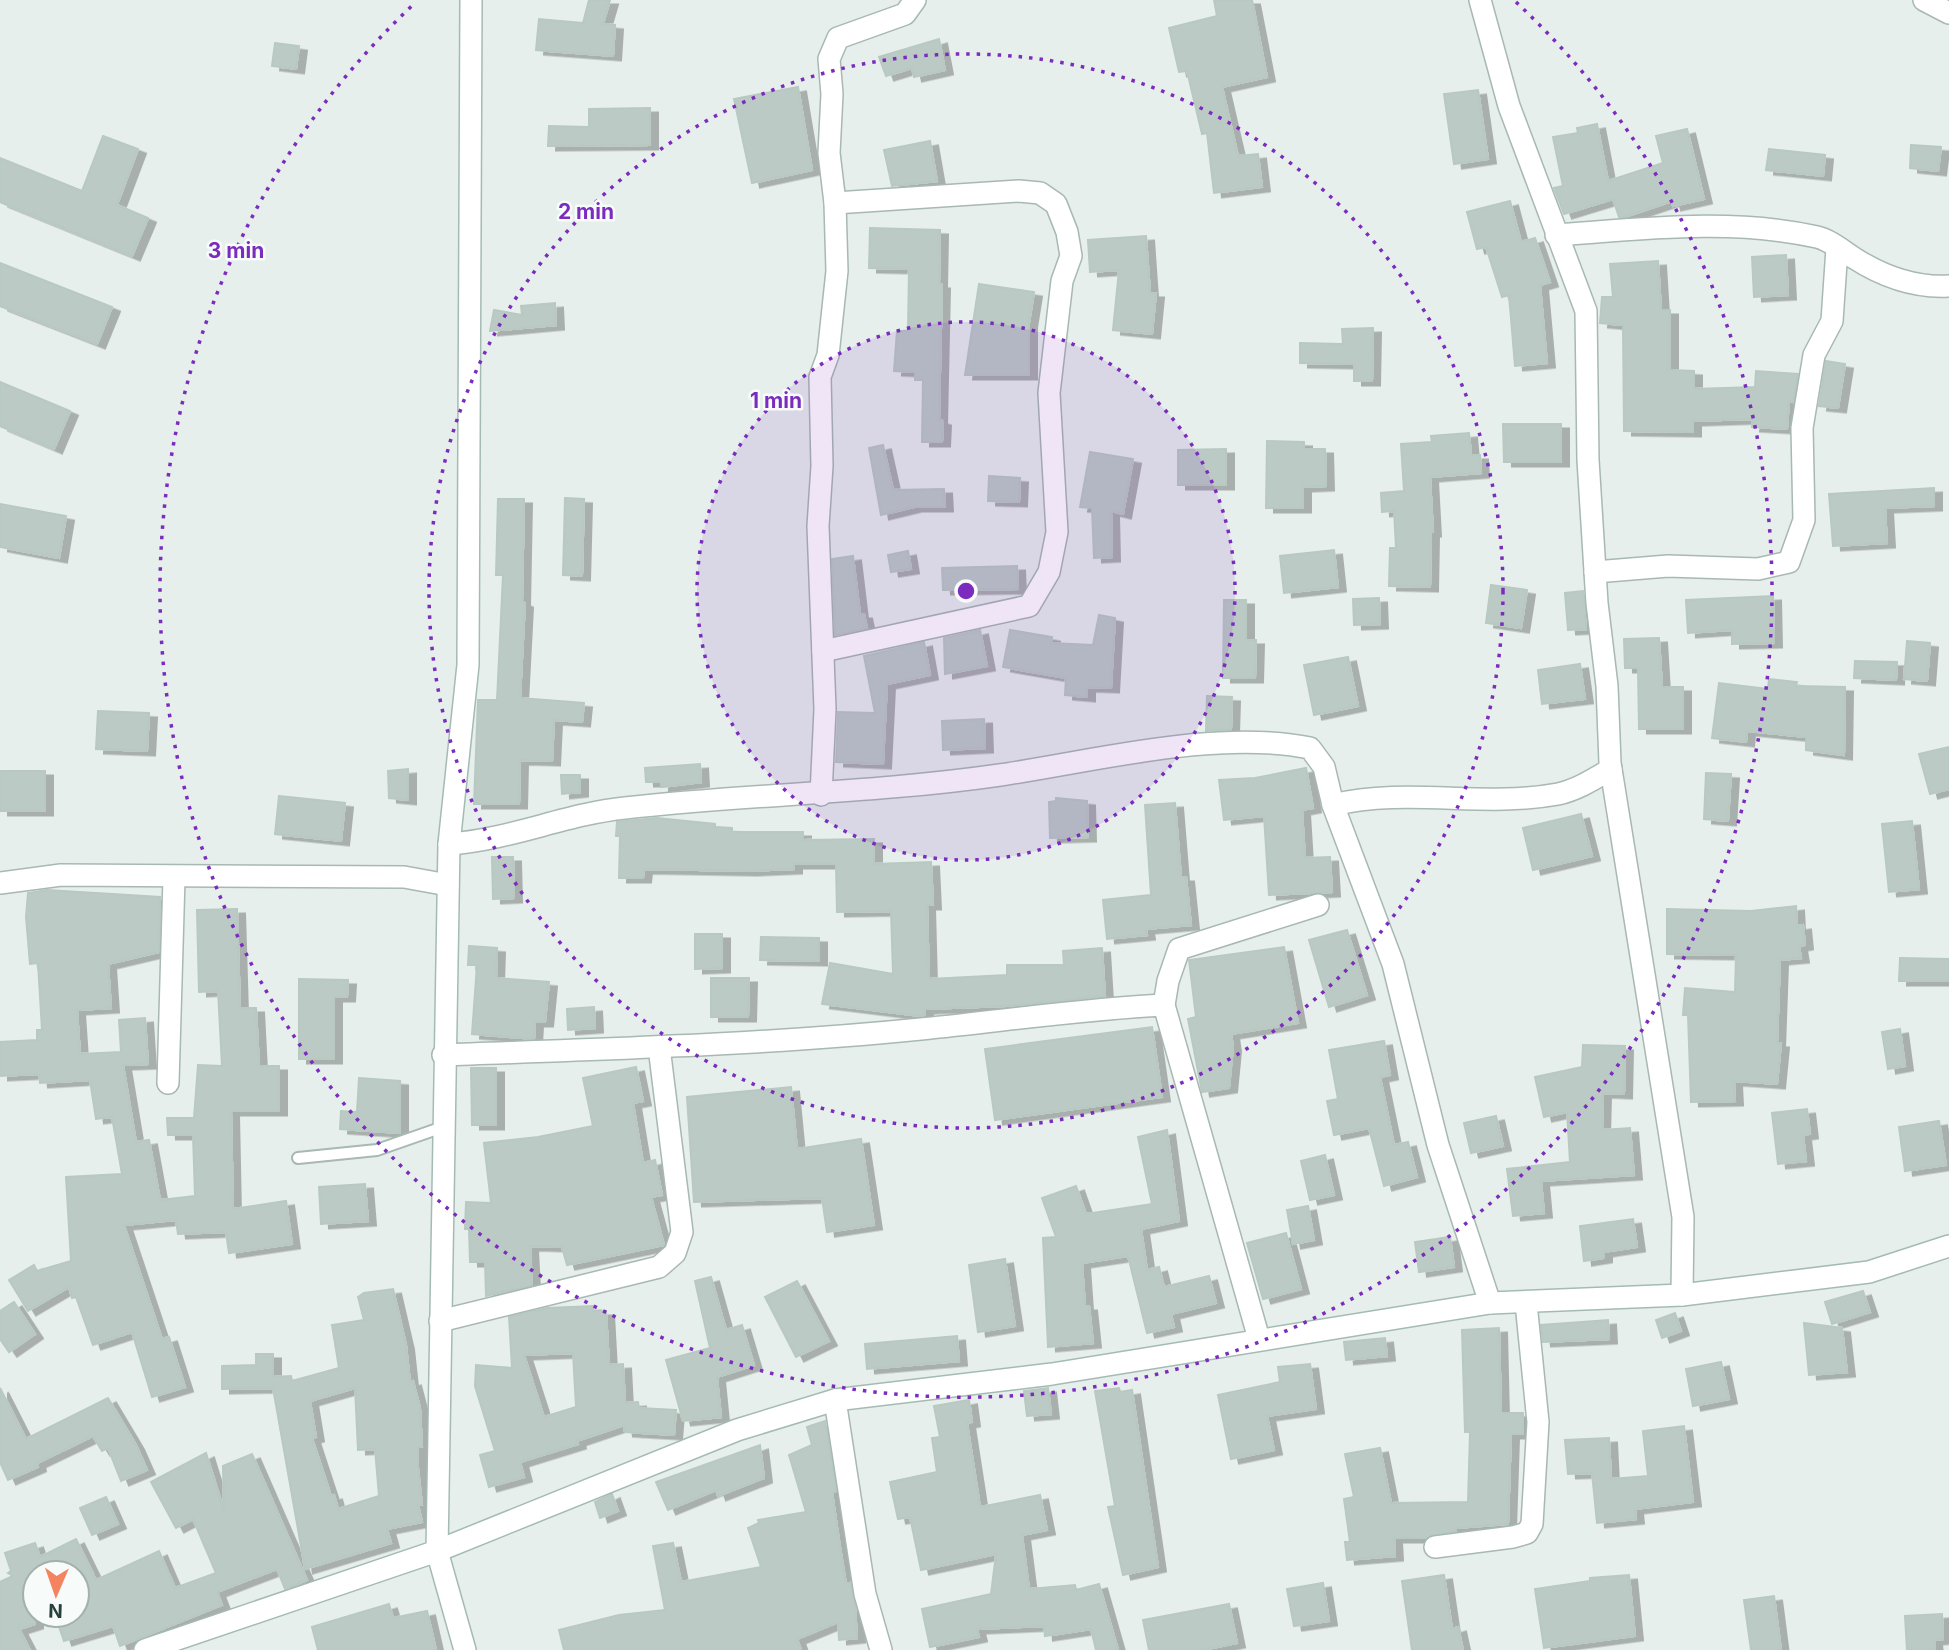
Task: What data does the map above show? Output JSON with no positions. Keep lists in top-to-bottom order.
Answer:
{
  "north": "bottom",
  "rings": ["2 min", "3 min", "1 min"]
}
